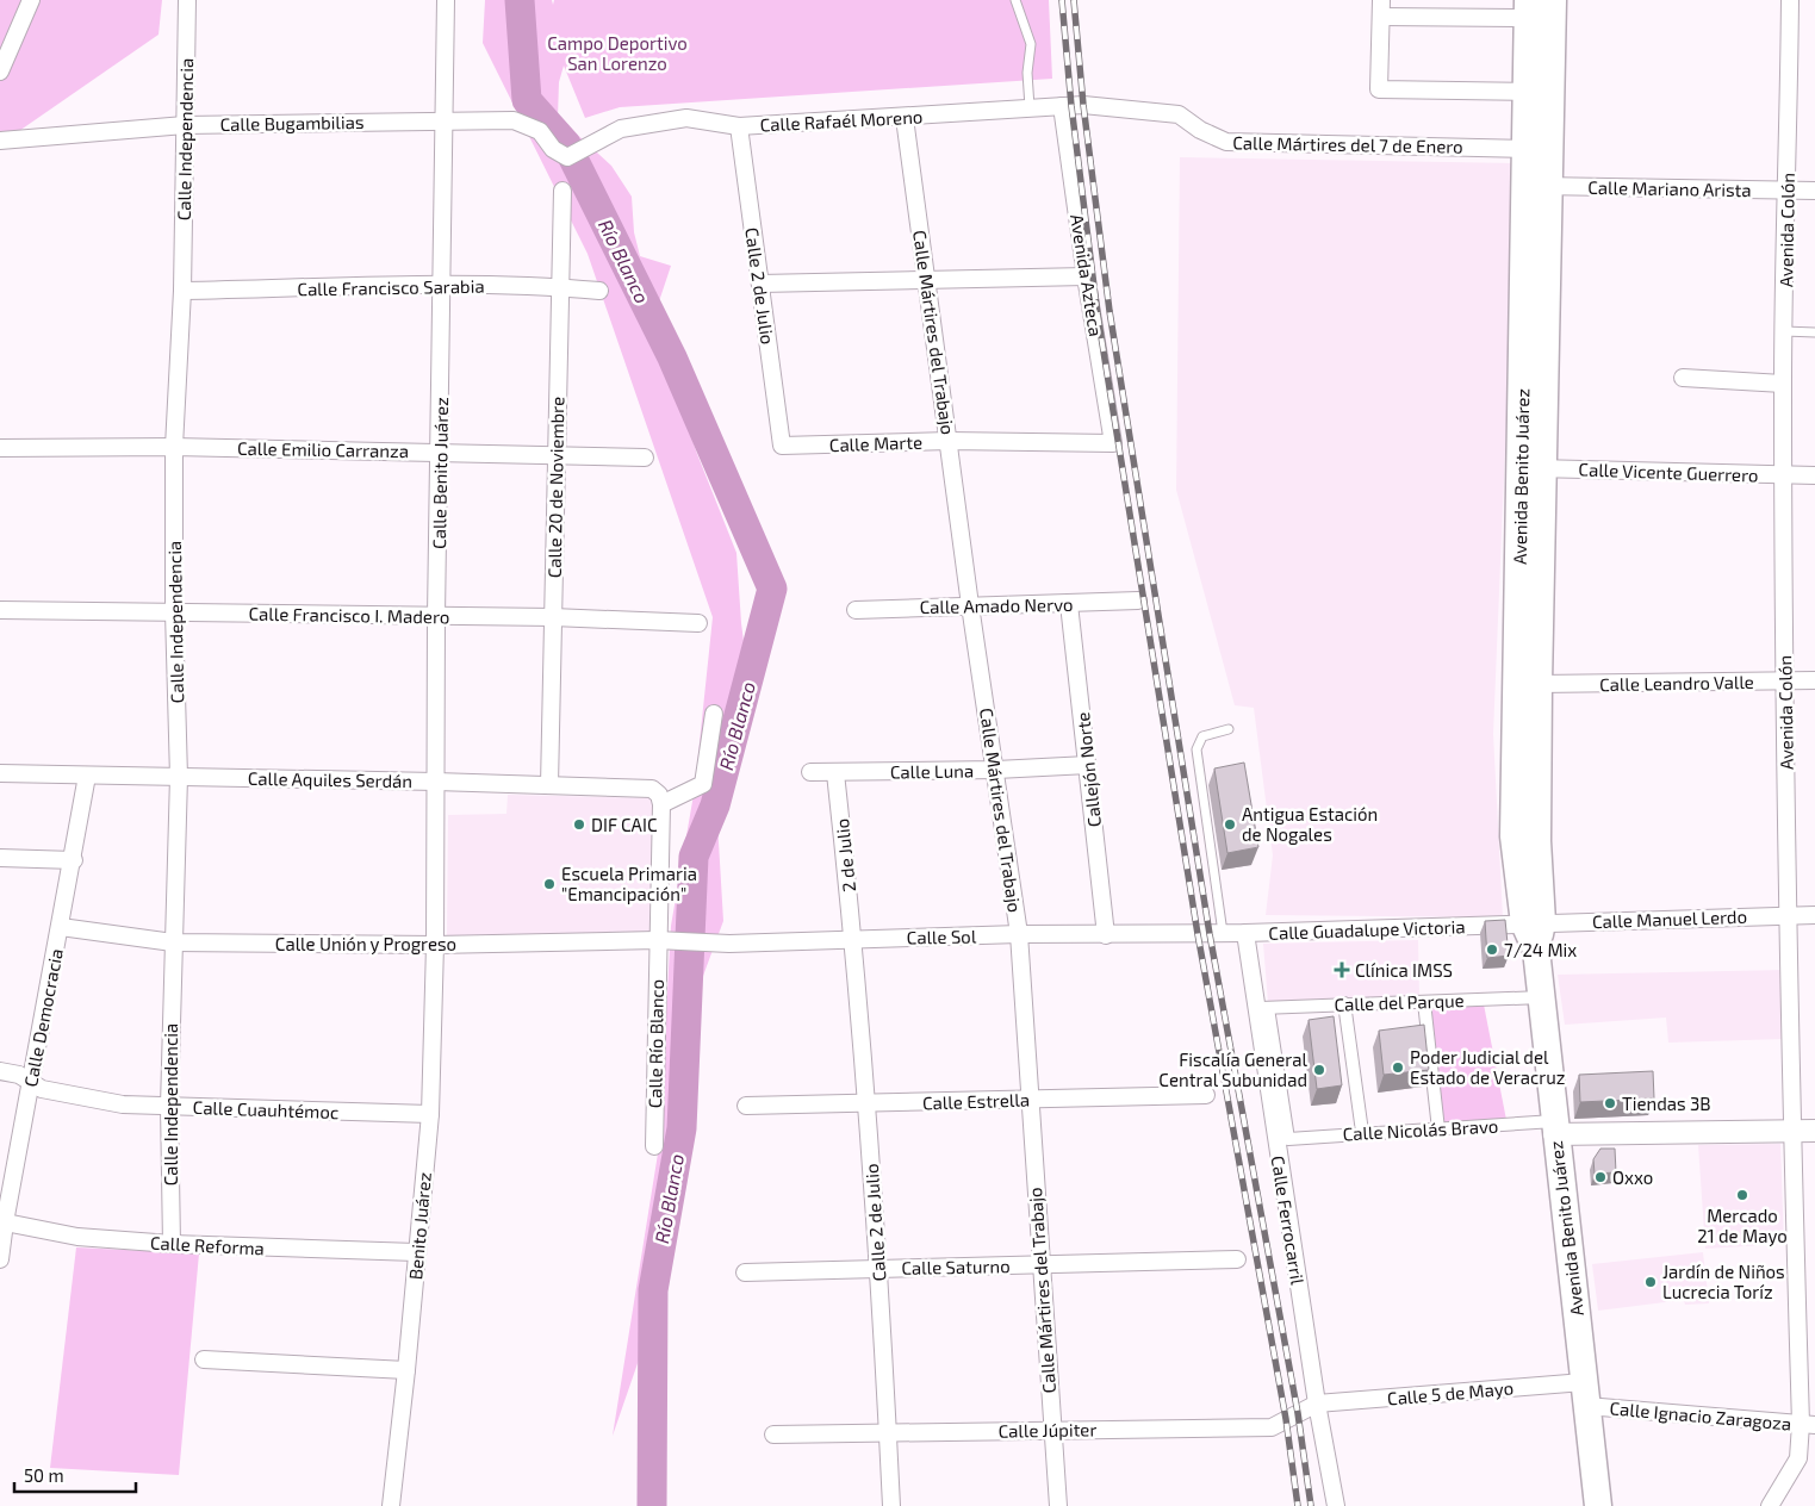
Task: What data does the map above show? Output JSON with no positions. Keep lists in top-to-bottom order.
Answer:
{
  "streets": {
    "main road": ["Avenida Benito Juárez"],
    "street": [
      "Calle Rafaél Moreno",
      "Calle Bugambilias",
      "Calle Independencia",
      "Calle Mártires del 7 de Enero",
      "Calle Mariano Arista",
      "Avenida Colón",
      "Avenida Azteca",
      "Calle 2 de Julio",
      "Calle Francisco Sarabia",
      "Calle Mártires del Trabajo",
      "Calle Marte",
      "Calle Emilio Carranza",
      "Calle Vicente Guerrero",
      "Calle Benito Juárez",
      "Calle 20 de Noviembre",
      "Calle Amado Nervo",
      "Calle Francisco I. Madero",
      "Calle Leandro Valle",
      "Callejón Norte",
      "Calle Luna",
      "Calle Aquiles Serdán",
      "2 de Julio",
      "Calle Manuel Lerdo",
      "Calle Guadalupe Victoria",
      "Calle Sol",
      "Calle Unión y Progreso",
      "Calle del Parque",
      "Calle Democracia",
      "Calle Río Blanco",
      "Calle Estrella",
      "Calle Cuauhtémoc",
      "Calle Nicolás Bravo",
      "Calle Ferrocarril",
      "Benito Juárez",
      "Calle Reforma",
      "Calle Saturno",
      "Calle 5 de Mayo",
      "Calle Ignacio Zaragoza",
      "Calle Júpiter"
    ]
  },
  "crossings": [
    ["Calle Rafaél Moreno", "Calle Bugambilias"],
    ["Calle Rafaél Moreno", "Calle Mártires del 7 de Enero"],
    ["Calle Rafaél Moreno", "Avenida Azteca"],
    ["Calle Rafaél Moreno", "Calle 2 de Julio"],
    ["Calle Rafaél Moreno", "Calle Mártires del Trabajo"],
    ["Calle Bugambilias", "Calle Independencia"],
    ["Calle Bugambilias", "Calle Benito Juárez"],
    ["Calle Independencia", "Calle Francisco Sarabia"],
    ["Calle Independencia", "Calle Emilio Carranza"],
    ["Calle Independencia", "Calle Francisco I. Madero"],
    ["Calle Independencia", "Calle Aquiles Serdán"],
    ["Calle Independencia", "Calle Unión y Progreso"],
    ["Calle Independencia", "Calle Cuauhtémoc"],
    ["Calle Independencia", "Calle Reforma"],
    ["Calle Mártires del 7 de Enero", "Avenida Benito Juárez"],
    ["Calle Mariano Arista", "Avenida Colón"],
    ["Calle Mariano Arista", "Avenida Benito Juárez"],
    ["Avenida Colón", "Calle Vicente Guerrero"],
    ["Avenida Colón", "Calle Leandro Valle"],
    ["Avenida Colón", "Calle Manuel Lerdo"],
    ["Avenida Colón", "Calle Nicolás Bravo"],
    ["Avenida Colón", "Calle Ignacio Zaragoza"],
    ["Avenida Azteca", "Calle Marte"],
    ["Calle 2 de Julio", "Calle Marte"],
    ["Calle 2 de Julio", "2 de Julio"],
    ["Calle 2 de Julio", "Calle Sol"],
    ["Calle 2 de Julio", "Calle Estrella"],
    ["Calle 2 de Julio", "Calle Saturno"],
    ["Calle 2 de Julio", "Calle Júpiter"],
    ["Calle Francisco Sarabia", "Calle Benito Juárez"],
    ["Calle Francisco Sarabia", "Calle 20 de Noviembre"],
    ["Calle Mártires del Trabajo", "Calle Marte"],
    ["Calle Mártires del Trabajo", "Calle Amado Nervo"],
    ["Calle Mártires del Trabajo", "Calle Luna"],
    ["Calle Mártires del Trabajo", "Calle Sol"],
    ["Calle Mártires del Trabajo", "Calle Estrella"],
    ["Calle Mártires del Trabajo", "Calle Saturno"],
    ["Calle Mártires del Trabajo", "Calle Júpiter"],
    ["Calle Emilio Carranza", "Calle Benito Juárez"],
    ["Calle Emilio Carranza", "Calle 20 de Noviembre"],
    ["Calle Vicente Guerrero", "Avenida Benito Juárez"],
    ["Calle Benito Juárez", "Calle Francisco I. Madero"],
    ["Calle Benito Juárez", "Calle Aquiles Serdán"],
    ["Calle Benito Juárez", "Calle Unión y Progreso"],
    ["Calle Benito Juárez", "Benito Juárez"],
    ["Avenida Benito Juárez", "Calle Leandro Valle"],
    ["Avenida Benito Juárez", "Calle Manuel Lerdo"],
    ["Avenida Benito Juárez", "Calle Guadalupe Victoria"],
    ["Avenida Benito Juárez", "Calle del Parque"],
    ["Avenida Benito Juárez", "Calle Nicolás Bravo"],
    ["Avenida Benito Juárez", "Calle 5 de Mayo"],
    ["Avenida Benito Juárez", "Calle Ignacio Zaragoza"],
    ["Calle 20 de Noviembre", "Calle Francisco I. Madero"],
    ["Calle 20 de Noviembre", "Calle Aquiles Serdán"],
    ["Calle Amado Nervo", "Callejón Norte"],
    ["Callejón Norte", "Calle Luna"],
    ["Callejón Norte", "Calle Sol"],
    ["Calle Luna", "2 de Julio"],
    ["Calle Aquiles Serdán", "Calle Democracia"],
    ["Calle Aquiles Serdán", "Calle Río Blanco"],
    ["2 de Julio", "Calle Sol"],
    ["Calle Manuel Lerdo", "Calle Guadalupe Victoria"],
    ["Calle Guadalupe Victoria", "Calle Sol"],
    ["Calle Guadalupe Victoria", "Calle Ferrocarril"],
    ["Calle Sol", "Calle Unión y Progreso"],
    ["Calle Sol", "Calle Río Blanco"],
    ["Calle Unión y Progreso", "Calle Democracia"],
    ["Calle Unión y Progreso", "Calle Río Blanco"],
    ["Calle Unión y Progreso", "Benito Juárez"],
    ["Calle del Parque", "Calle Nicolás Bravo"],
    ["Calle del Parque", "Calle Ferrocarril"],
    ["Calle Democracia", "Calle Cuauhtémoc"],
    ["Calle Democracia", "Calle Reforma"],
    ["Calle Cuauhtémoc", "Benito Juárez"],
    ["Calle Nicolás Bravo", "Calle Ferrocarril"],
    ["Calle Ferrocarril", "Calle 5 de Mayo"],
    ["Calle Ferrocarril", "Calle Júpiter"],
    ["Benito Juárez", "Calle Reforma"],
    ["Calle 5 de Mayo", "Calle Ignacio Zaragoza"],
    ["Calle 5 de Mayo", "Calle Júpiter"]
  ],
  "water": ["Río Blanco"],
  "parks": ["Campo Deportivo San Lorenzo"],
  "places": {
    "other": [
      "DIF CAIC",
      "Antigua Estación de Nogales",
      "Escuela Primaria \"Emancipación\"",
      "7/24 Mix",
      "Poder Judicial del Estado de Veracruz",
      "Fiscalía General Central Subunidad",
      "Tiendas 3B",
      "Oxxo",
      "Mercado 21 de Mayo",
      "Jardín de Niños Lucrecia Toríz"
    ],
    "health": ["Clínica IMSS"]
  },
  "scale_bar": "50 m"
}
